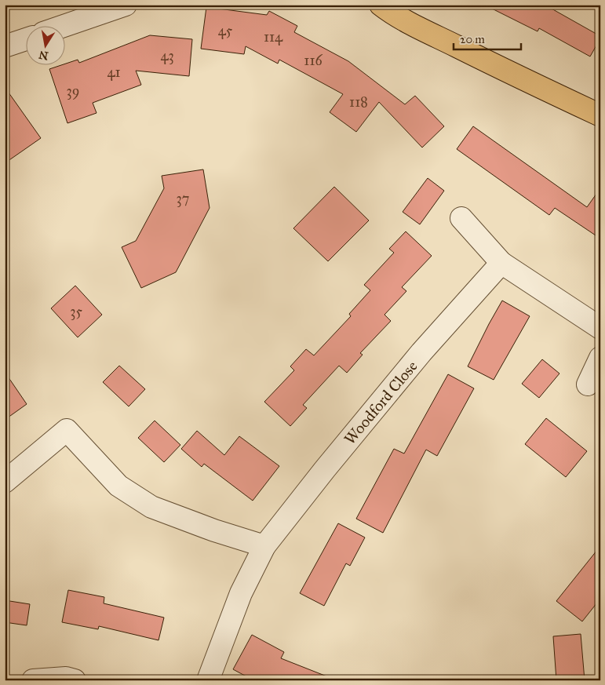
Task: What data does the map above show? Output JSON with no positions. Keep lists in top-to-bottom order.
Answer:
{
  "streets": {
    "street": ["Woodford Close"]
  },
  "house_numbers": [
    "45",
    "114",
    "43",
    "116",
    "41",
    "39",
    "118",
    "37",
    "35"
  ],
  "scale_bar": "20 m",
  "north": "bottom"
}
